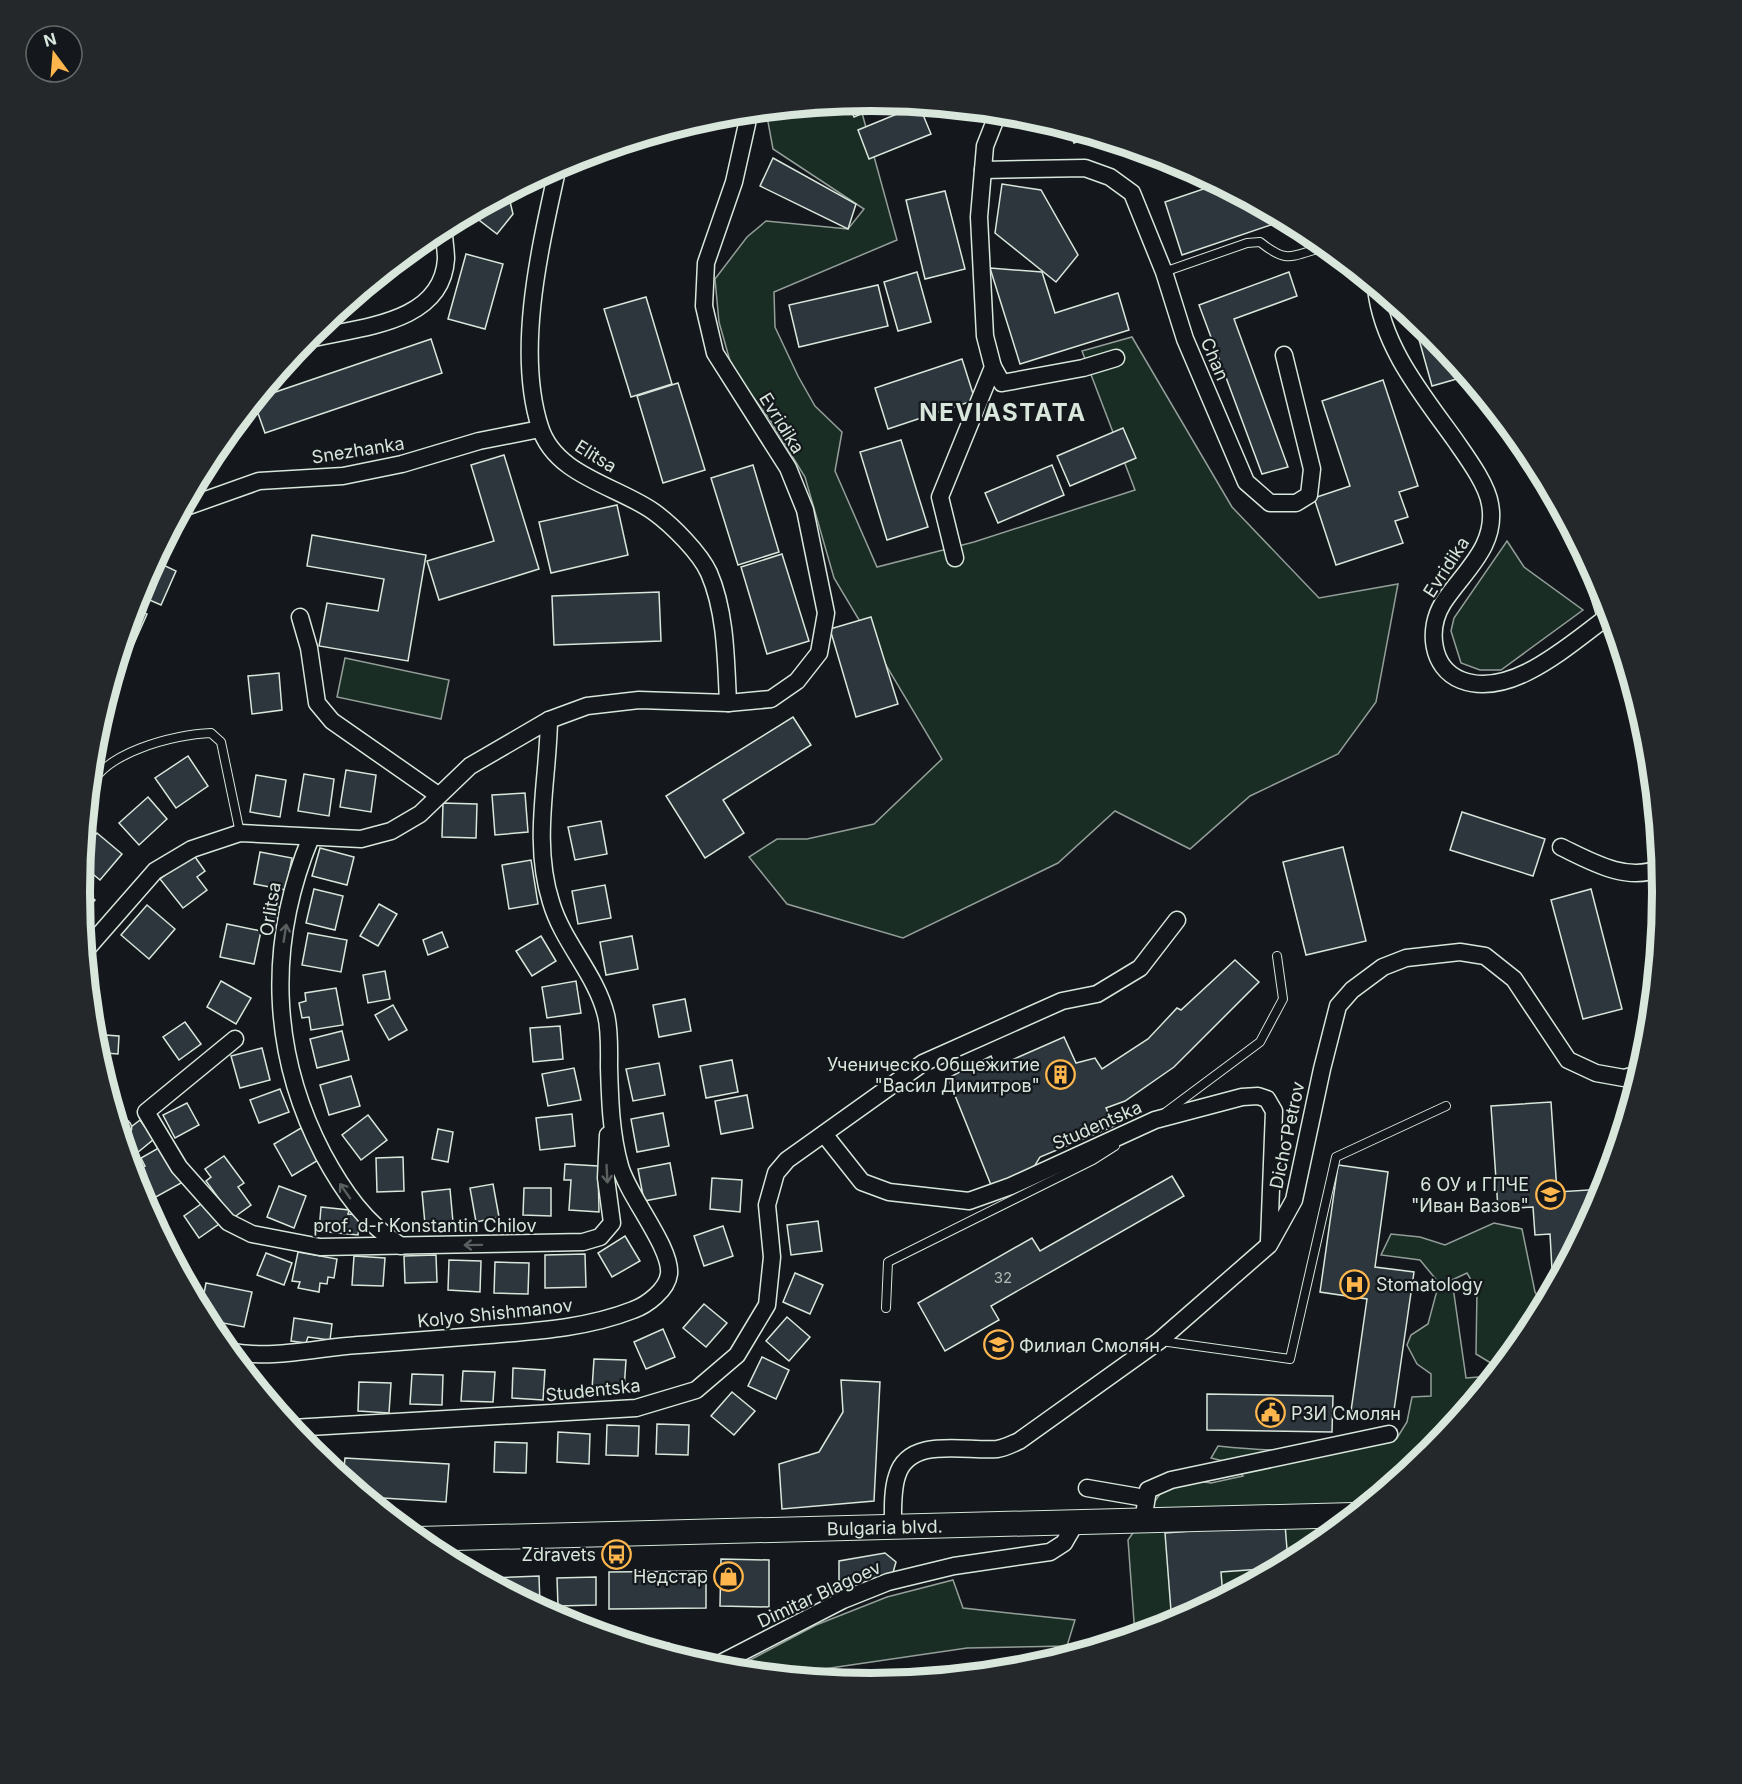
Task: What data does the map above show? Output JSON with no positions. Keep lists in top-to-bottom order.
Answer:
{
  "streets": {
    "street": [
      "Chan",
      "Evridika",
      "Snezhanka",
      "Elitsa",
      "Orlitsa",
      "Studentska",
      "Dicho Petrov",
      "prof. d-r Konstantin Chilov",
      "Kolyo Shishmanov",
      "Bulgaria blvd.",
      "Dimitar Blagoev"
    ]
  },
  "crossings": [
    ["Evridika", "Elitsa"],
    ["Evridika", "Orlitsa"],
    ["Evridika", "Kolyo Shishmanov"],
    ["Snezhanka", "Elitsa"],
    ["Orlitsa", "prof. d-r Konstantin Chilov"],
    ["Studentska", "Dicho Petrov"],
    ["Dicho Petrov", "Bulgaria blvd."],
    ["prof. d-r Konstantin Chilov", "Kolyo Shishmanov"],
    ["Bulgaria blvd.", "Dimitar Blagoev"]
  ],
  "one_way": ["Orlitsa"],
  "districts": ["NEVIASTATA"],
  "places": {
    "building": ["Ученическо Общежитие \"Васил Димитров\""],
    "school or university": ["6 ОУ и ГПЧЕ \"Иван Вазов\"", "Филиал Смолян"],
    "hospital": ["Stomatology"],
    "public building": ["РЗИ Смолян"],
    "bus stop": ["Zdravets"],
    "shop": ["Недстар"]
  },
  "house_numbers": ["32"],
  "north": "top"
}
